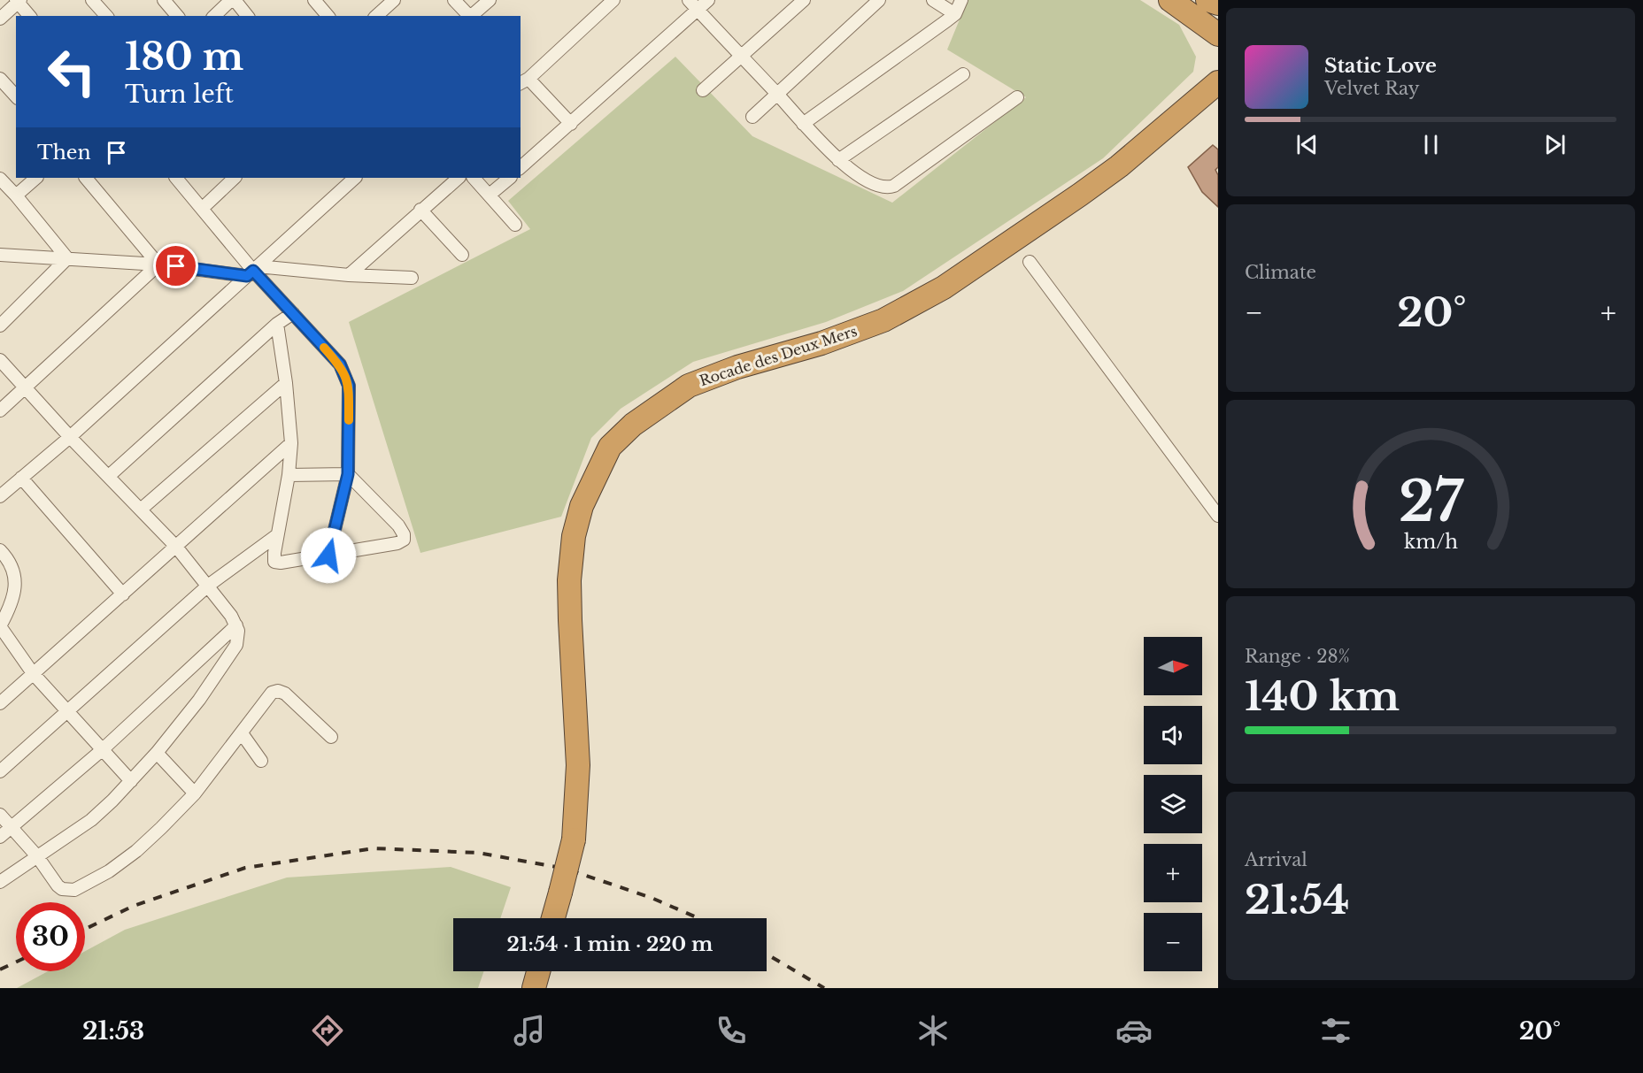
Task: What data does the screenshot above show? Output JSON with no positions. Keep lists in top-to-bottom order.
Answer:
{
  "streets": {
    "highway": ["Rocade des Deux Mers"]
  },
  "north": "right",
  "page": {
    "turn": ["180 m", "Turn left"],
    "song": ["Static Love", "Velvet Ray"],
    "then": "Then",
    "tile": [
      "Climate",
      ["Range · 28%", "140 km"],
      ["Arrival", "21:54"]
    ],
    "heat": ["−", "20°", "+"],
    "map_buttons": ["+", "−"],
    "limit": "30",
    "trip": "21:54 · 1 min · 220 m",
    "tabs": ["21:53", "20°"],
    "gauge": ["27", "km/h"]
  }
}
